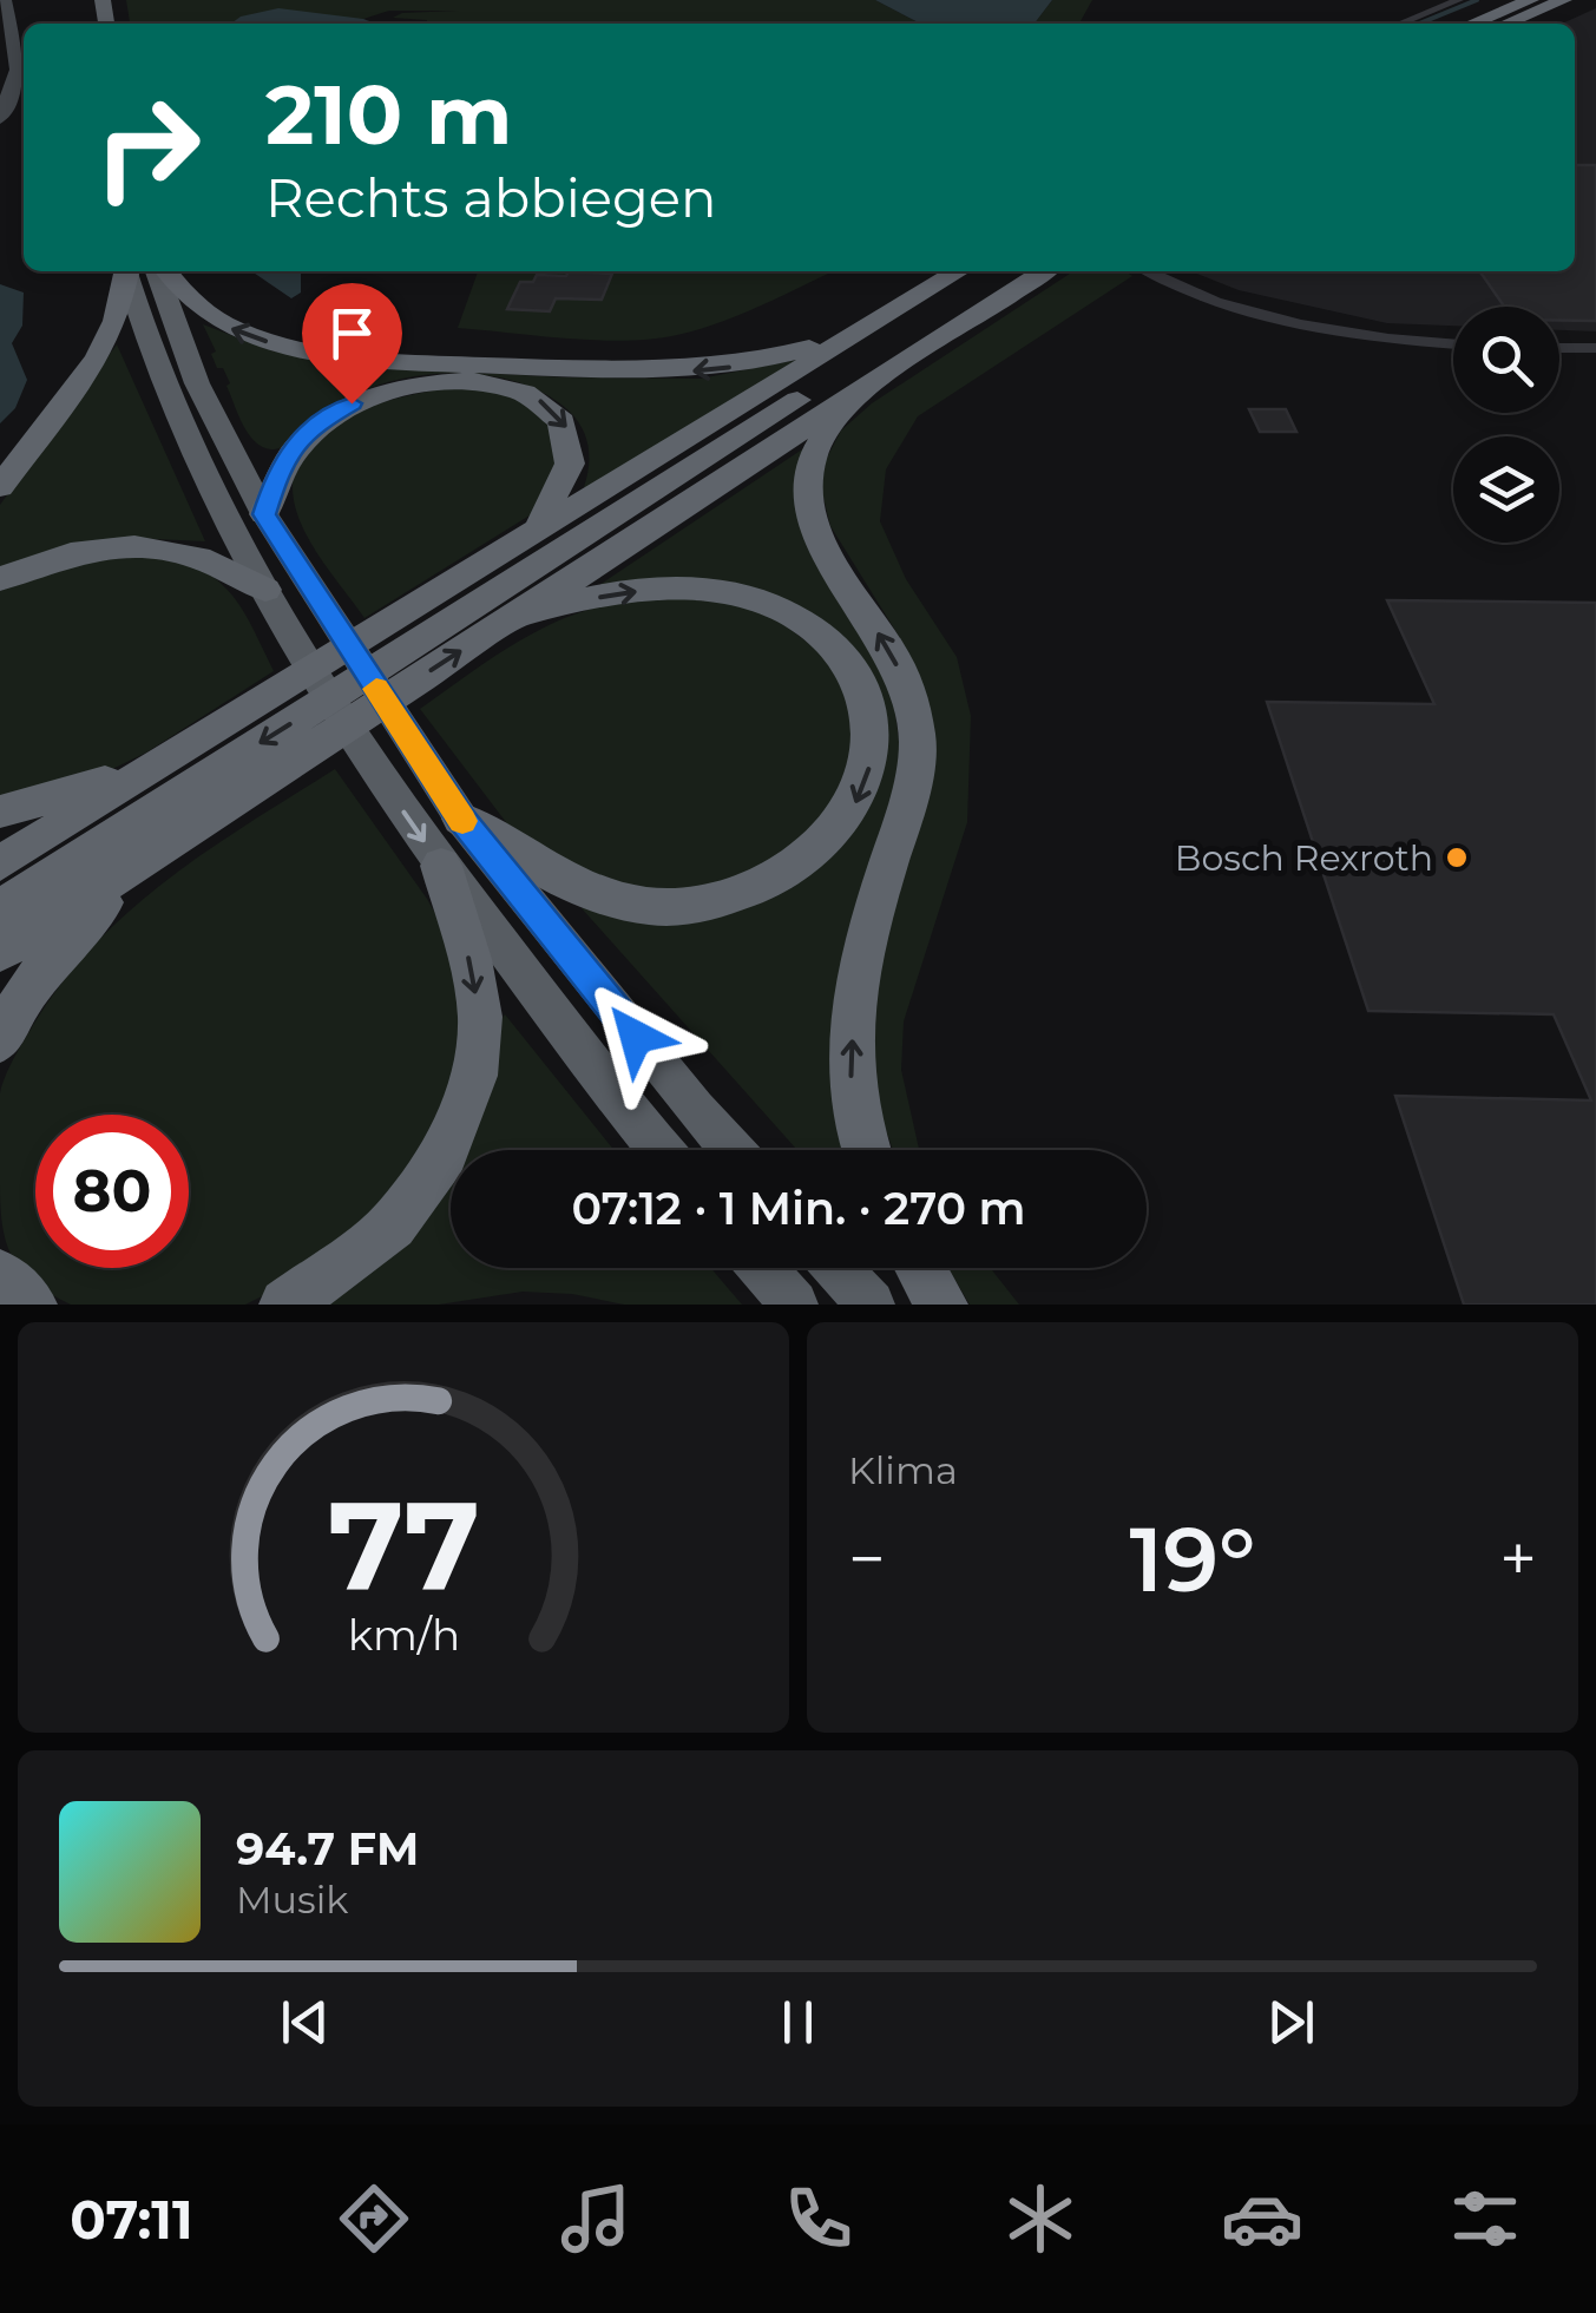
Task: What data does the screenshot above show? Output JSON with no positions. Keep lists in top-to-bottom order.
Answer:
{
  "places": ["Bosch Rexroth"],
  "page": {
    "turn": ["210 m", "Rechts abbiegen"],
    "limit": "80",
    "trip": "07:12 · 1 Min. · 270 m",
    "tile": "Klima",
    "heat": ["−", "19°", "+"],
    "song": ["94.7 FM", "Musik"],
    "tabs": "07:11",
    "gauge": ["77", "km/h"]
  }
}
